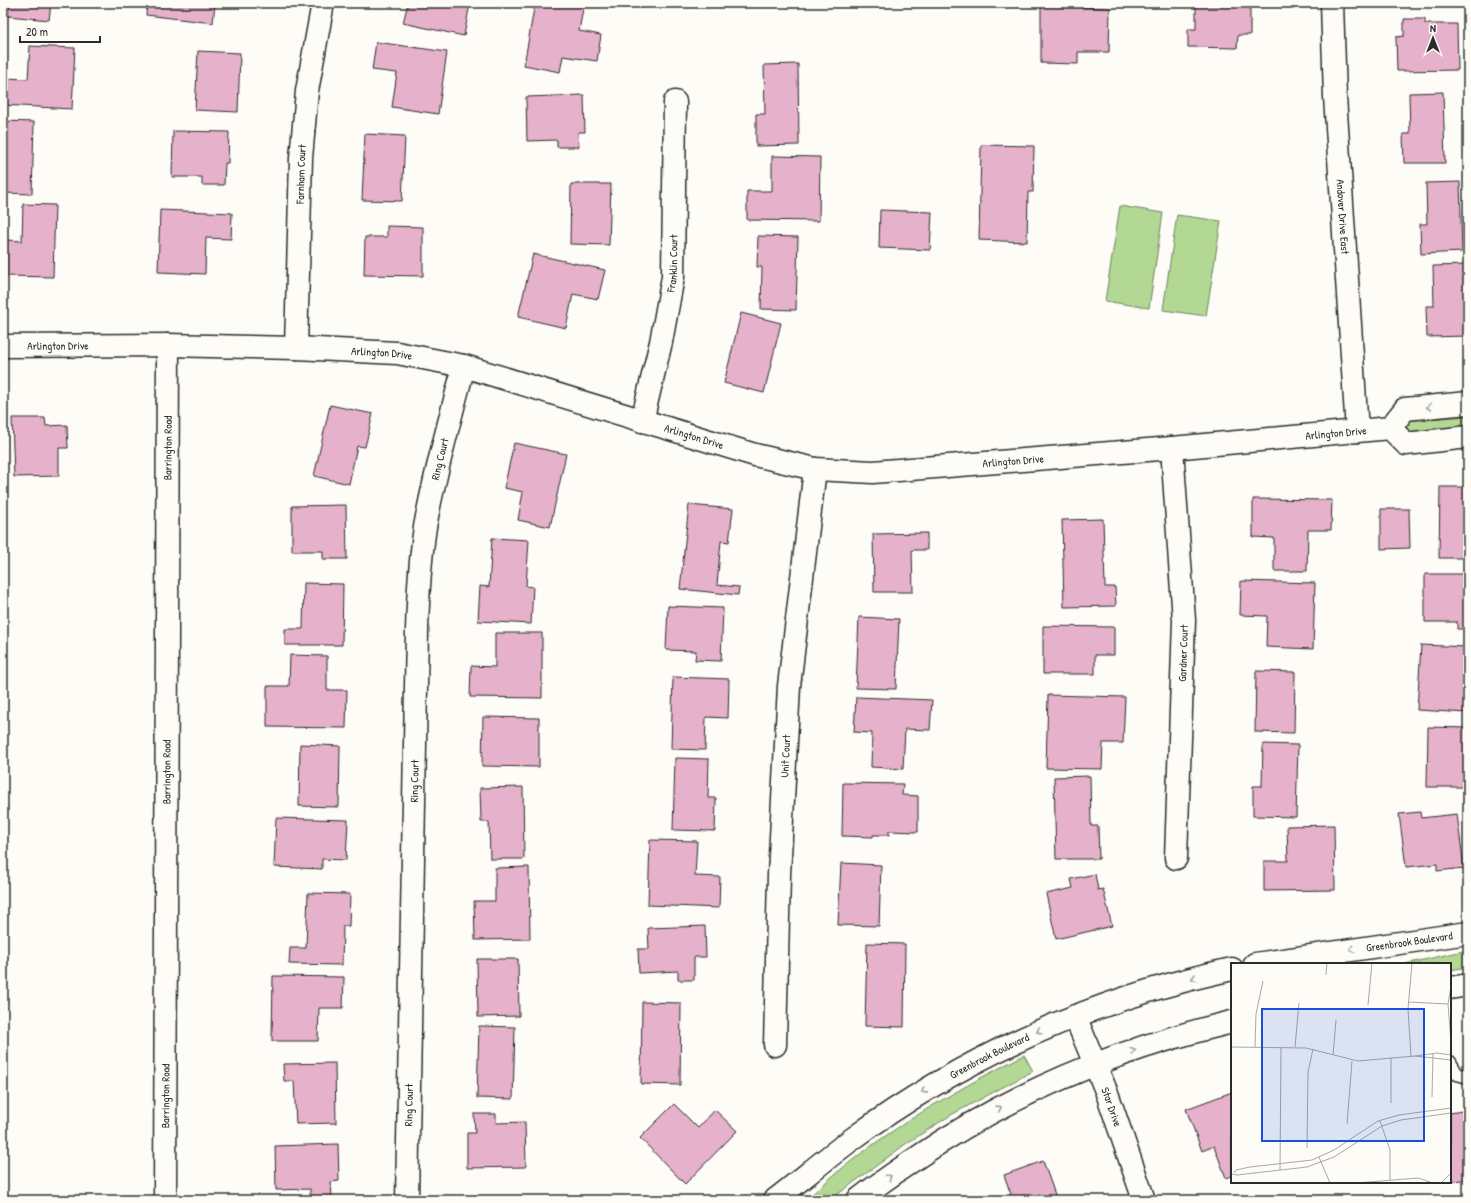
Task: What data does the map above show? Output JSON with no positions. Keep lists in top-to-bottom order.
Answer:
{
  "streets": {
    "street": [
      "Farnham Court",
      "Andover Drive East",
      "Franklin Court",
      "Arlington Drive",
      "Barrington Road",
      "Ring Court",
      "Gardner Court",
      "Unit Court",
      "Greenbrook Boulevard",
      "Star Drive"
    ]
  },
  "crossings": [
    ["Farnham Court", "Arlington Drive"],
    ["Andover Drive East", "Arlington Drive"],
    ["Franklin Court", "Arlington Drive"],
    ["Arlington Drive", "Barrington Road"],
    ["Arlington Drive", "Ring Court"],
    ["Arlington Drive", "Gardner Court"],
    ["Arlington Drive", "Unit Court"],
    ["Greenbrook Boulevard", "Star Drive"]
  ],
  "scale_bar": "20 m",
  "north": "top"
}
